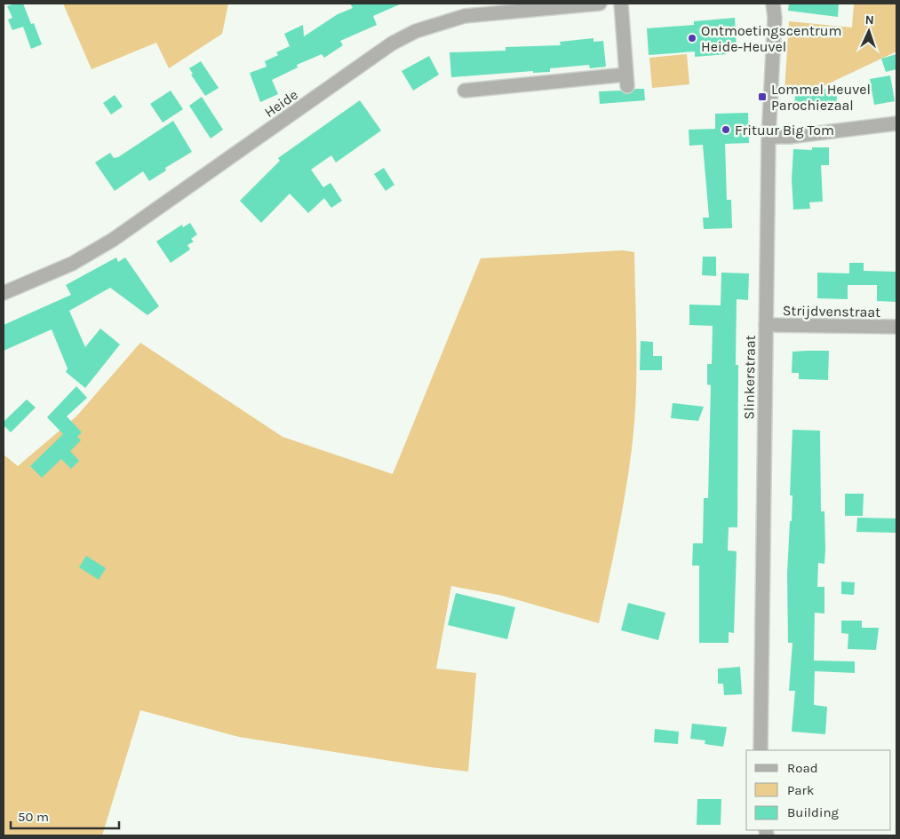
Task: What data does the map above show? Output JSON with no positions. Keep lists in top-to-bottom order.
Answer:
{
  "streets": {
    "street": ["Heide", "Strijdvenstraat", "Slinkerstraat"]
  },
  "crossings": [
    ["Strijdvenstraat", "Slinkerstraat"]
  ],
  "places": {
    "other": ["Ontmoetingscentrum Heide-Heuvel", "Frituur Big Tom"],
    "transit": ["Lommel Heuvel Parochiezaal"]
  },
  "legend": ["Road", "Park", "Building"],
  "scale_bar": "50 m",
  "north": "top"
}
